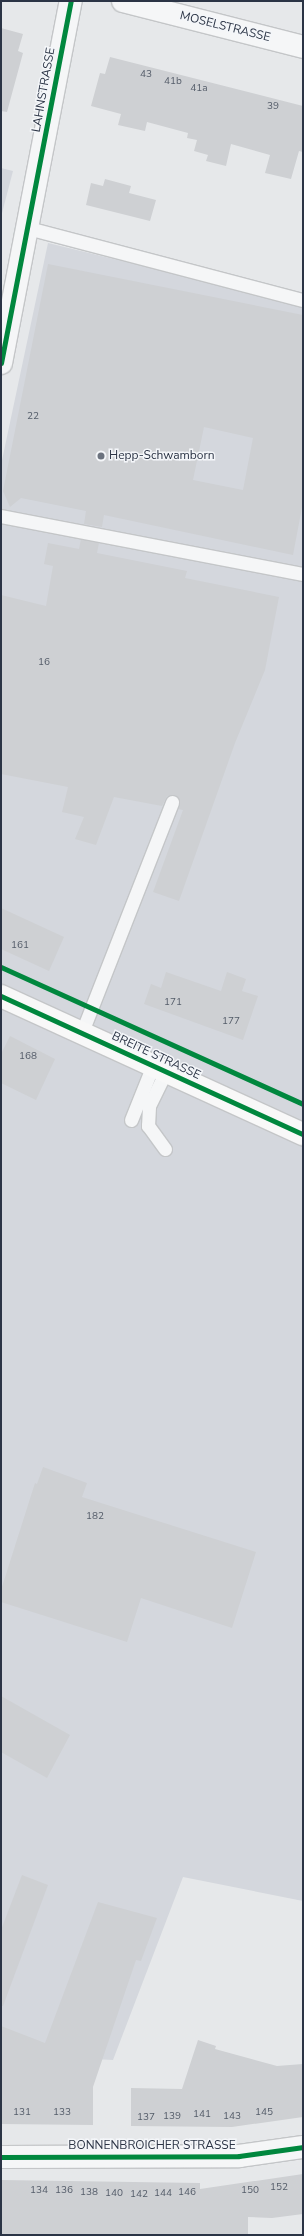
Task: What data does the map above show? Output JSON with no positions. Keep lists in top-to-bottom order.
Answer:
{
  "streets": {
    "main road": ["BREITE STRASSE"],
    "street": ["MOSELSTRASSE", "LAHNSTRASSE", "BONNENBROICHER STRASSE"]
  },
  "places": ["Hepp-Schwamborn"],
  "house_numbers": [
    "43",
    "41b",
    "41a",
    "39",
    "22",
    "16",
    "161",
    "171",
    "177",
    "168",
    "182",
    "131",
    "133",
    "145",
    "141",
    "139",
    "143",
    "137",
    "152",
    "134",
    "136",
    "150",
    "138",
    "146",
    "140",
    "144",
    "142"
  ]
}
